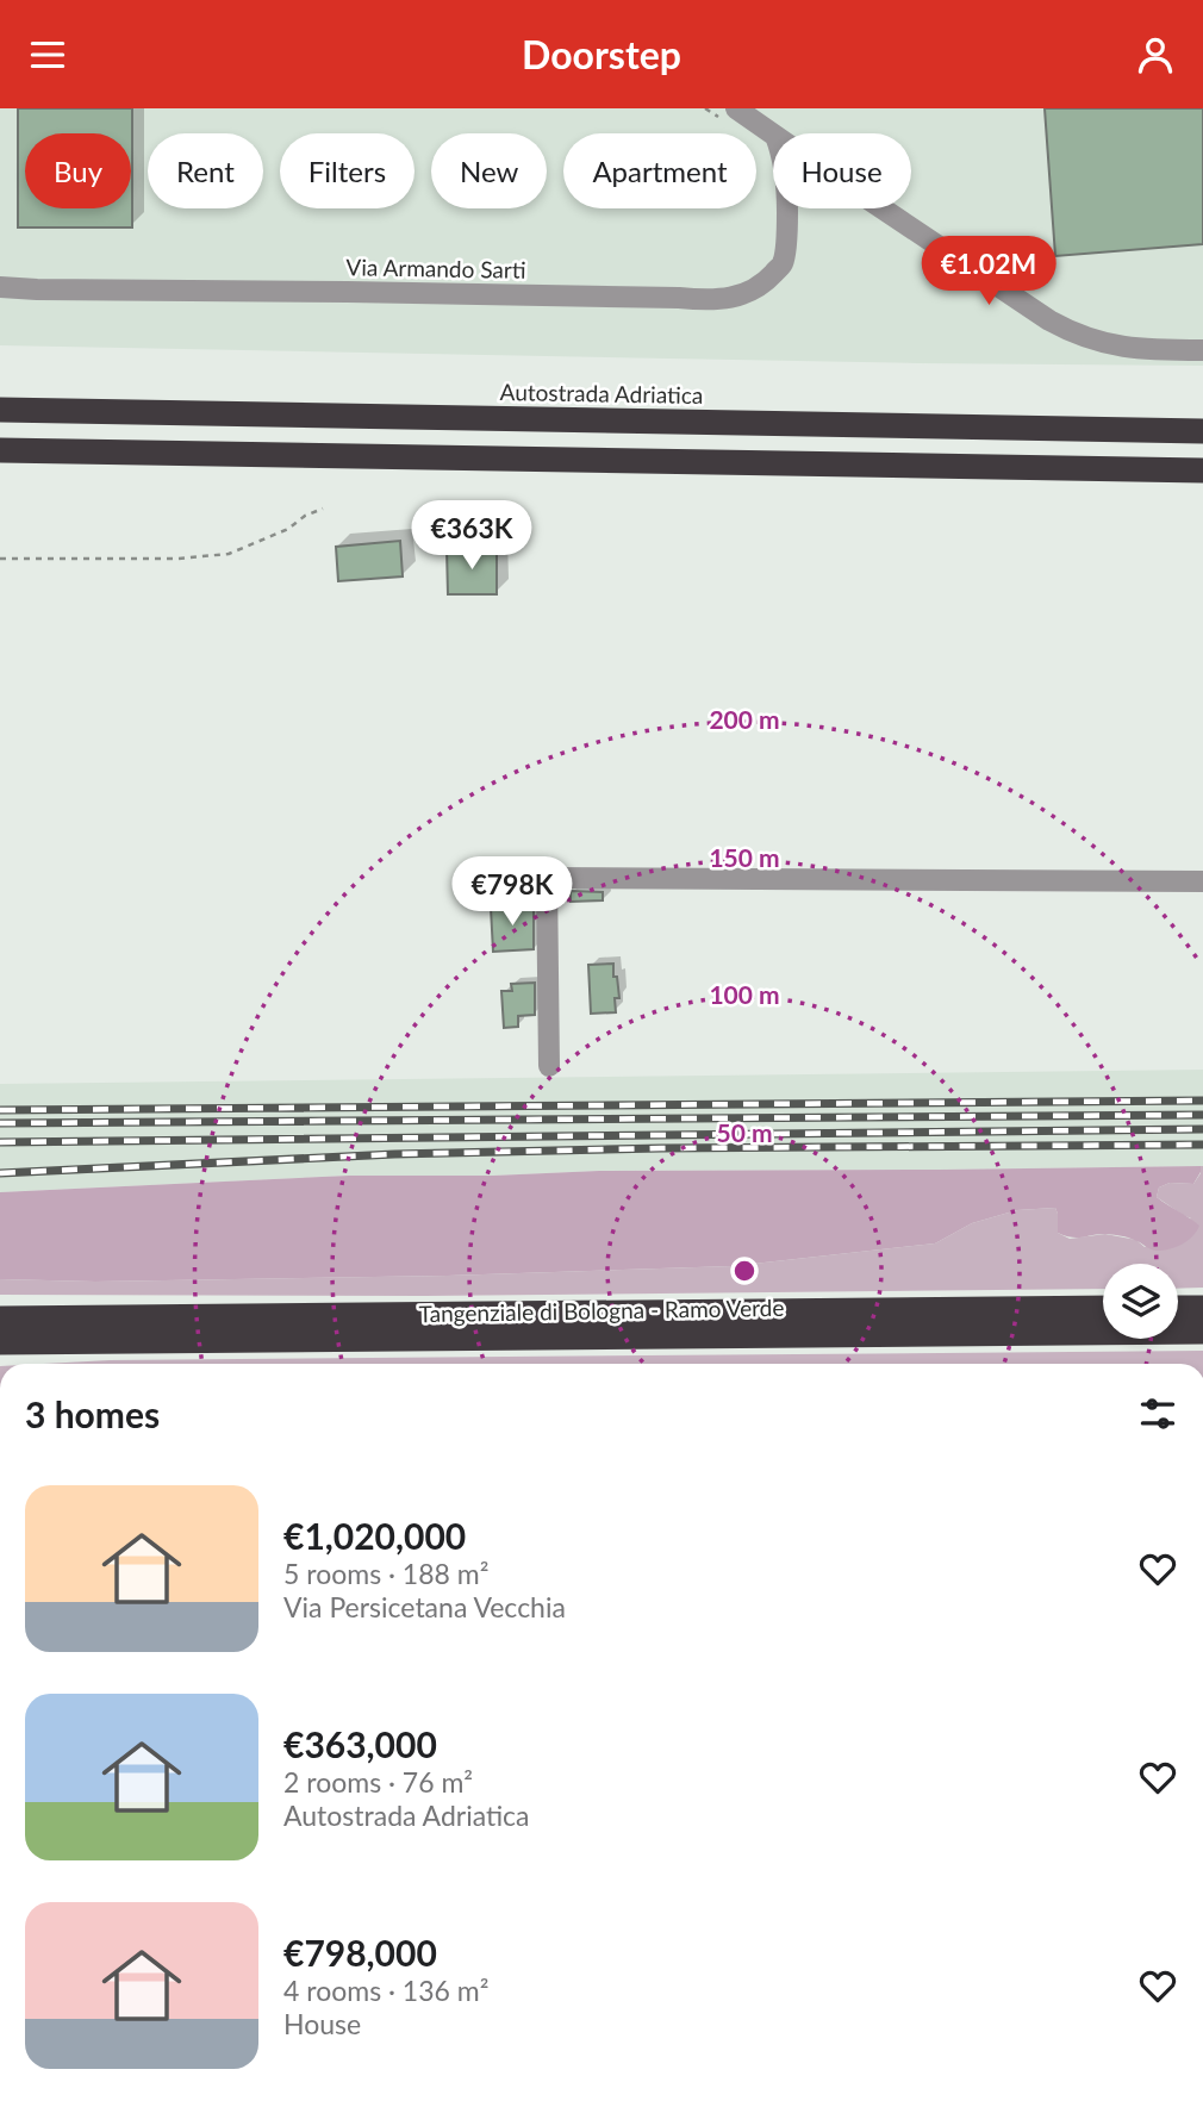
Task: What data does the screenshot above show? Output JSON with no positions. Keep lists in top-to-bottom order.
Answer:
{
  "streets": {
    "highway": ["Autostrada Adriatica", "Tangenziale di Bologna - Ramo Verde"],
    "street": ["Via Armando Sarti"]
  },
  "page": {
    "header": "Doorstep",
    "chip": [
      "Buy",
      "Rent",
      "Filters",
      "New",
      "Apartment",
      "House"
    ],
    "price": ["€1.02M", "€363K", "€798K"],
    "heading": "3 homes",
    "list": [
      {
        "name": "€1,020,000",
        "note": "5 rooms · 188 m² · Via Persicetana Vecchia"
      },
      {
        "name": "€363,000",
        "note": "2 rooms · 76 m² · Autostrada Adriatica"
      },
      {
        "name": "€798,000",
        "note": "4 rooms · 136 m² · House"
      }
    ]
  },
  "rings": [
    "200 m",
    "150 m",
    "100 m",
    "50 m"
  ]
}
